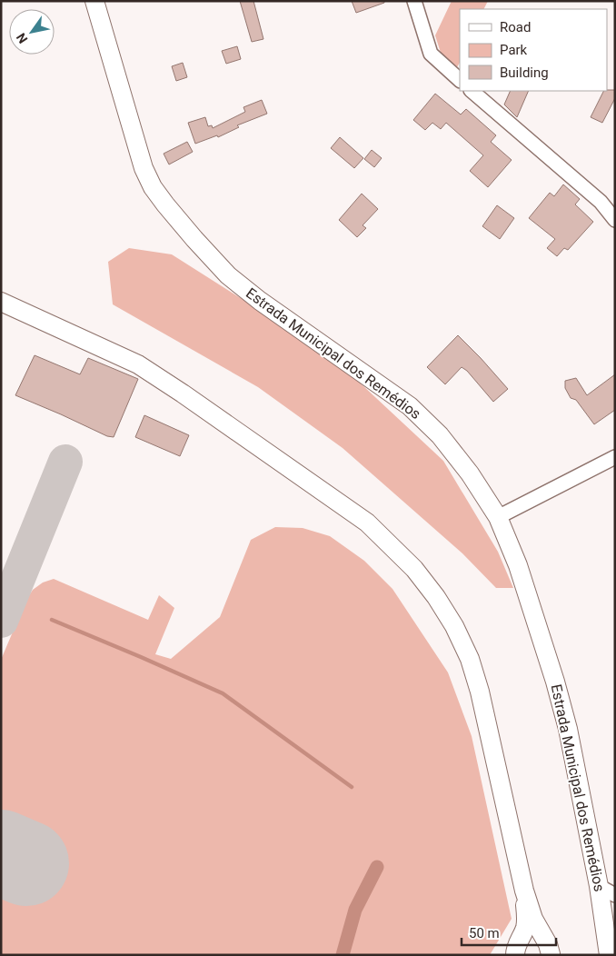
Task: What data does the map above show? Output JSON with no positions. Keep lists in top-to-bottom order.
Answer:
{
  "streets": {
    "main road": ["Estrada Municipal dos Remédios"]
  },
  "legend": ["Road", "Park", "Building"],
  "scale_bar": "50 m",
  "north": "bottom left"
}
